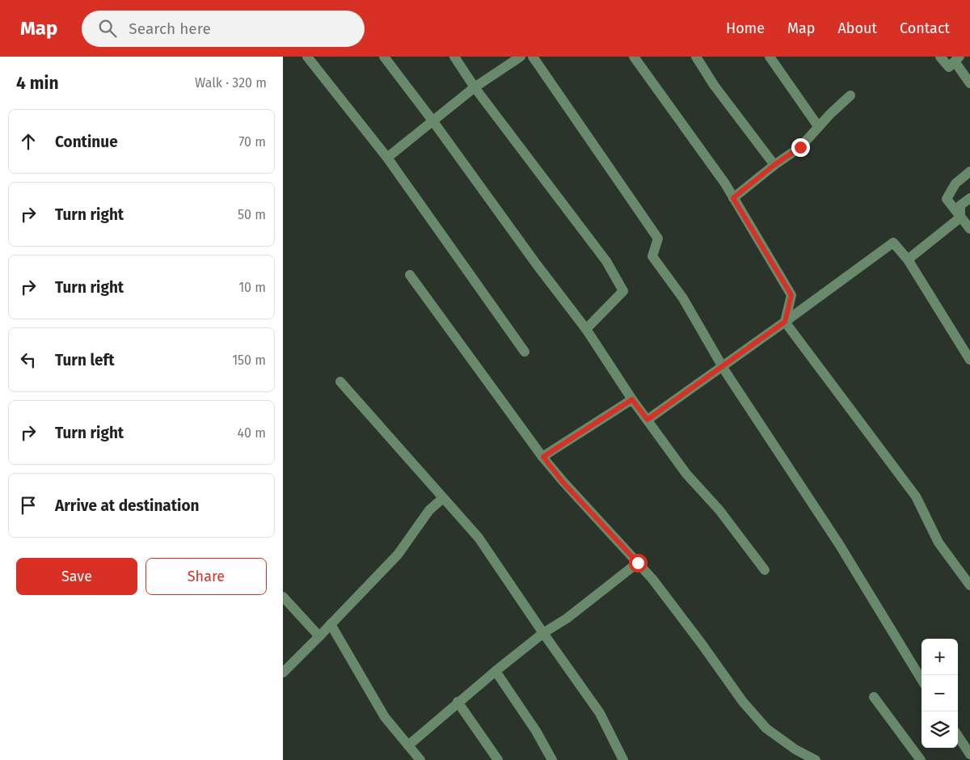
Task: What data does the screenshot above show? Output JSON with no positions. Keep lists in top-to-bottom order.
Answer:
{
  "page": {
    "header": "Map",
    "search": "Search here",
    "nav": [
      "Home",
      "Map",
      "About",
      "Contact"
    ],
    "heading": ["4 min", "Walk · 320 m"],
    "list": [
      ["Continue", "70 m"],
      ["Turn right", "50 m"],
      ["Turn right", "10 m"],
      ["Turn left", "150 m"],
      ["Turn right", "40 m"],
      "Arrive at destination"
    ],
    "buttons": ["Save", "Share"],
    "map_buttons": ["+", "−"]
  }
}
